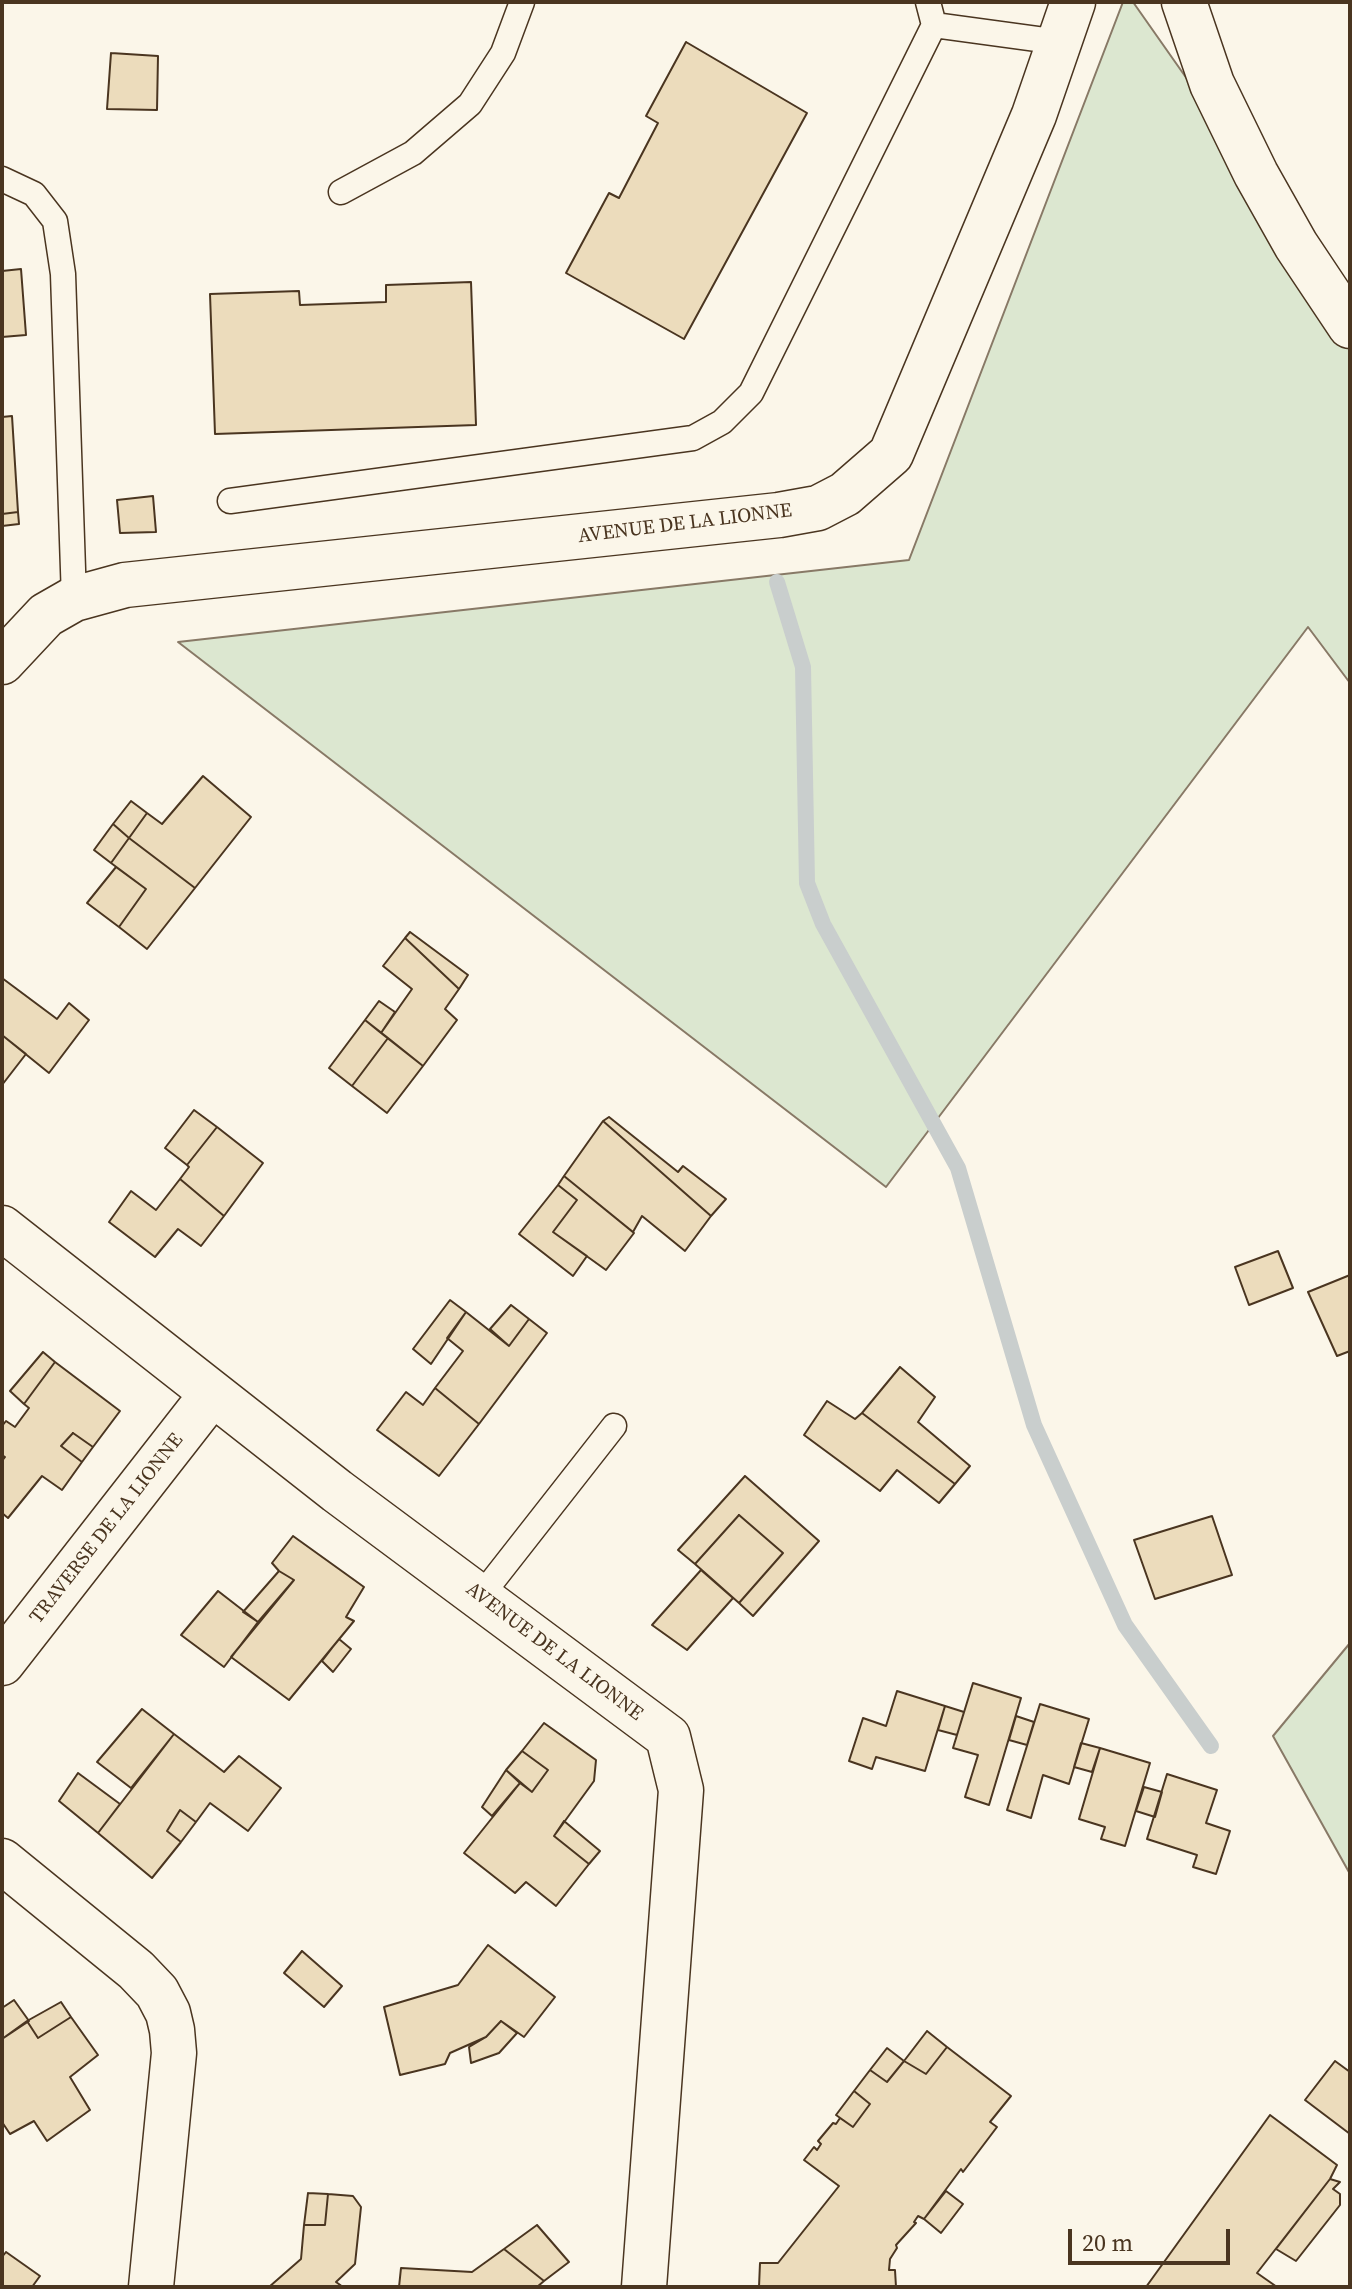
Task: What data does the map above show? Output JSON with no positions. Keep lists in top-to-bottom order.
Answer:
{
  "streets": {
    "street": ["AVENUE DE LA LIONNE", "TRAVERSE DE LA LIONNE"]
  },
  "crossings": [
    ["AVENUE DE LA LIONNE", "TRAVERSE DE LA LIONNE"]
  ],
  "scale_bar": "20 m"
}
